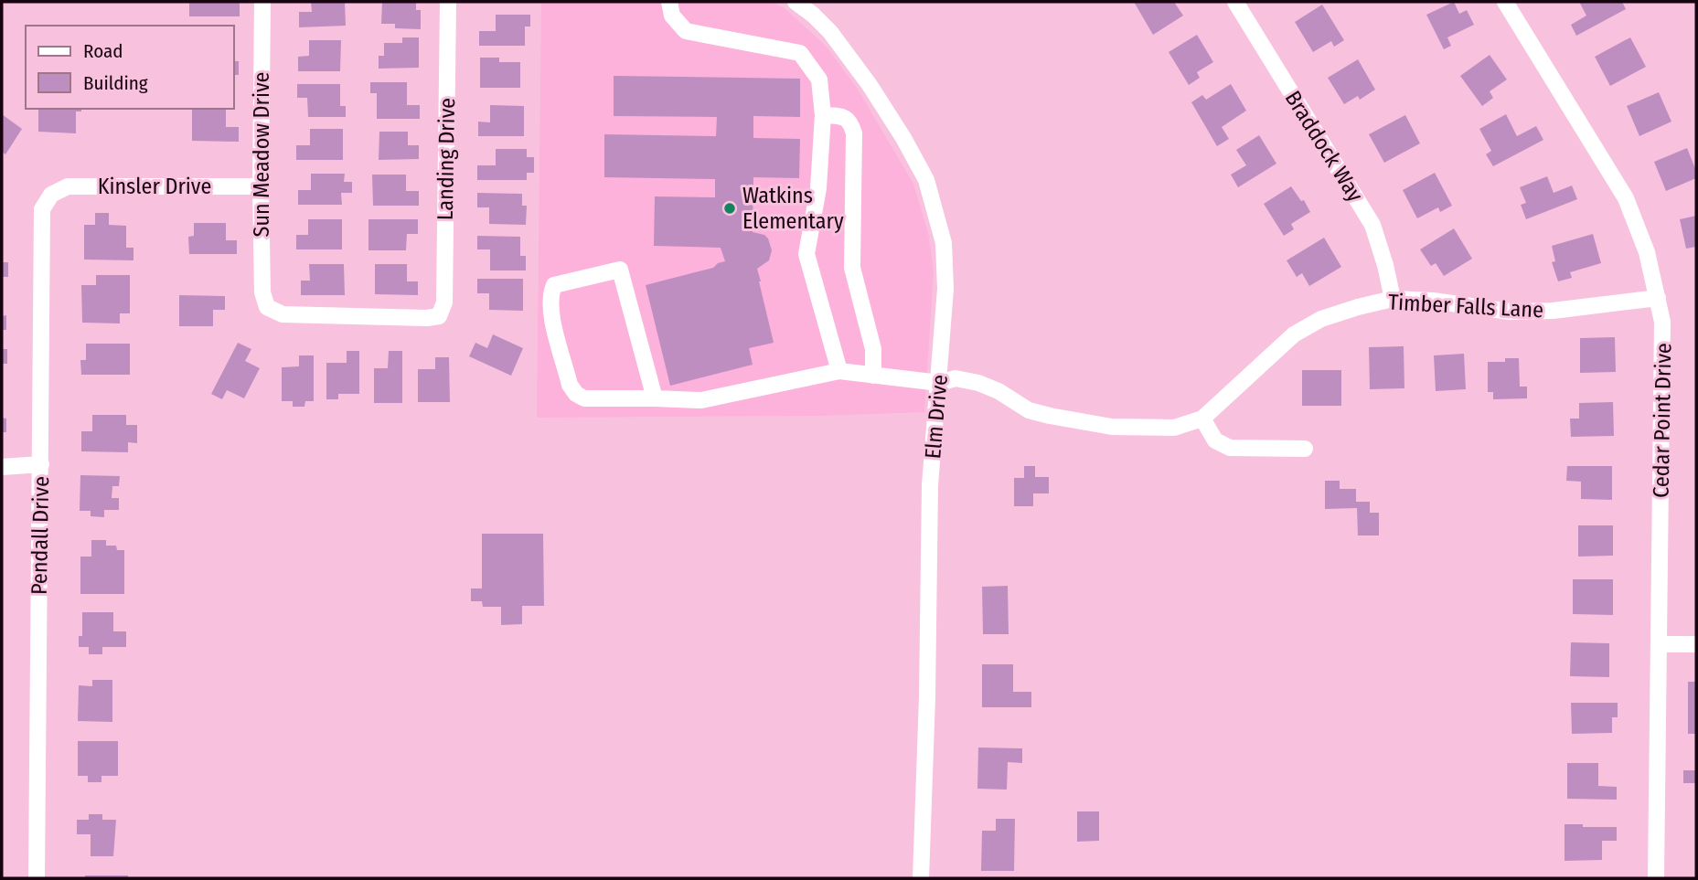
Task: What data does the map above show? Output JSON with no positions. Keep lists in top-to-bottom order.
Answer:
{
  "streets": {
    "street": [
      "Braddock Way",
      "Sun Meadow Drive",
      "Landing Drive",
      "Kinsler Drive",
      "Timber Falls Lane",
      "Elm Drive",
      "Cedar Point Drive",
      "Pendall Drive"
    ]
  },
  "crossings": [
    ["Braddock Way", "Timber Falls Lane"],
    ["Sun Meadow Drive", "Landing Drive"],
    ["Sun Meadow Drive", "Kinsler Drive"],
    ["Kinsler Drive", "Pendall Drive"],
    ["Timber Falls Lane", "Elm Drive"],
    ["Timber Falls Lane", "Cedar Point Drive"]
  ],
  "places": ["Watkins Elementary"],
  "legend": ["Road", "Building"]
}
